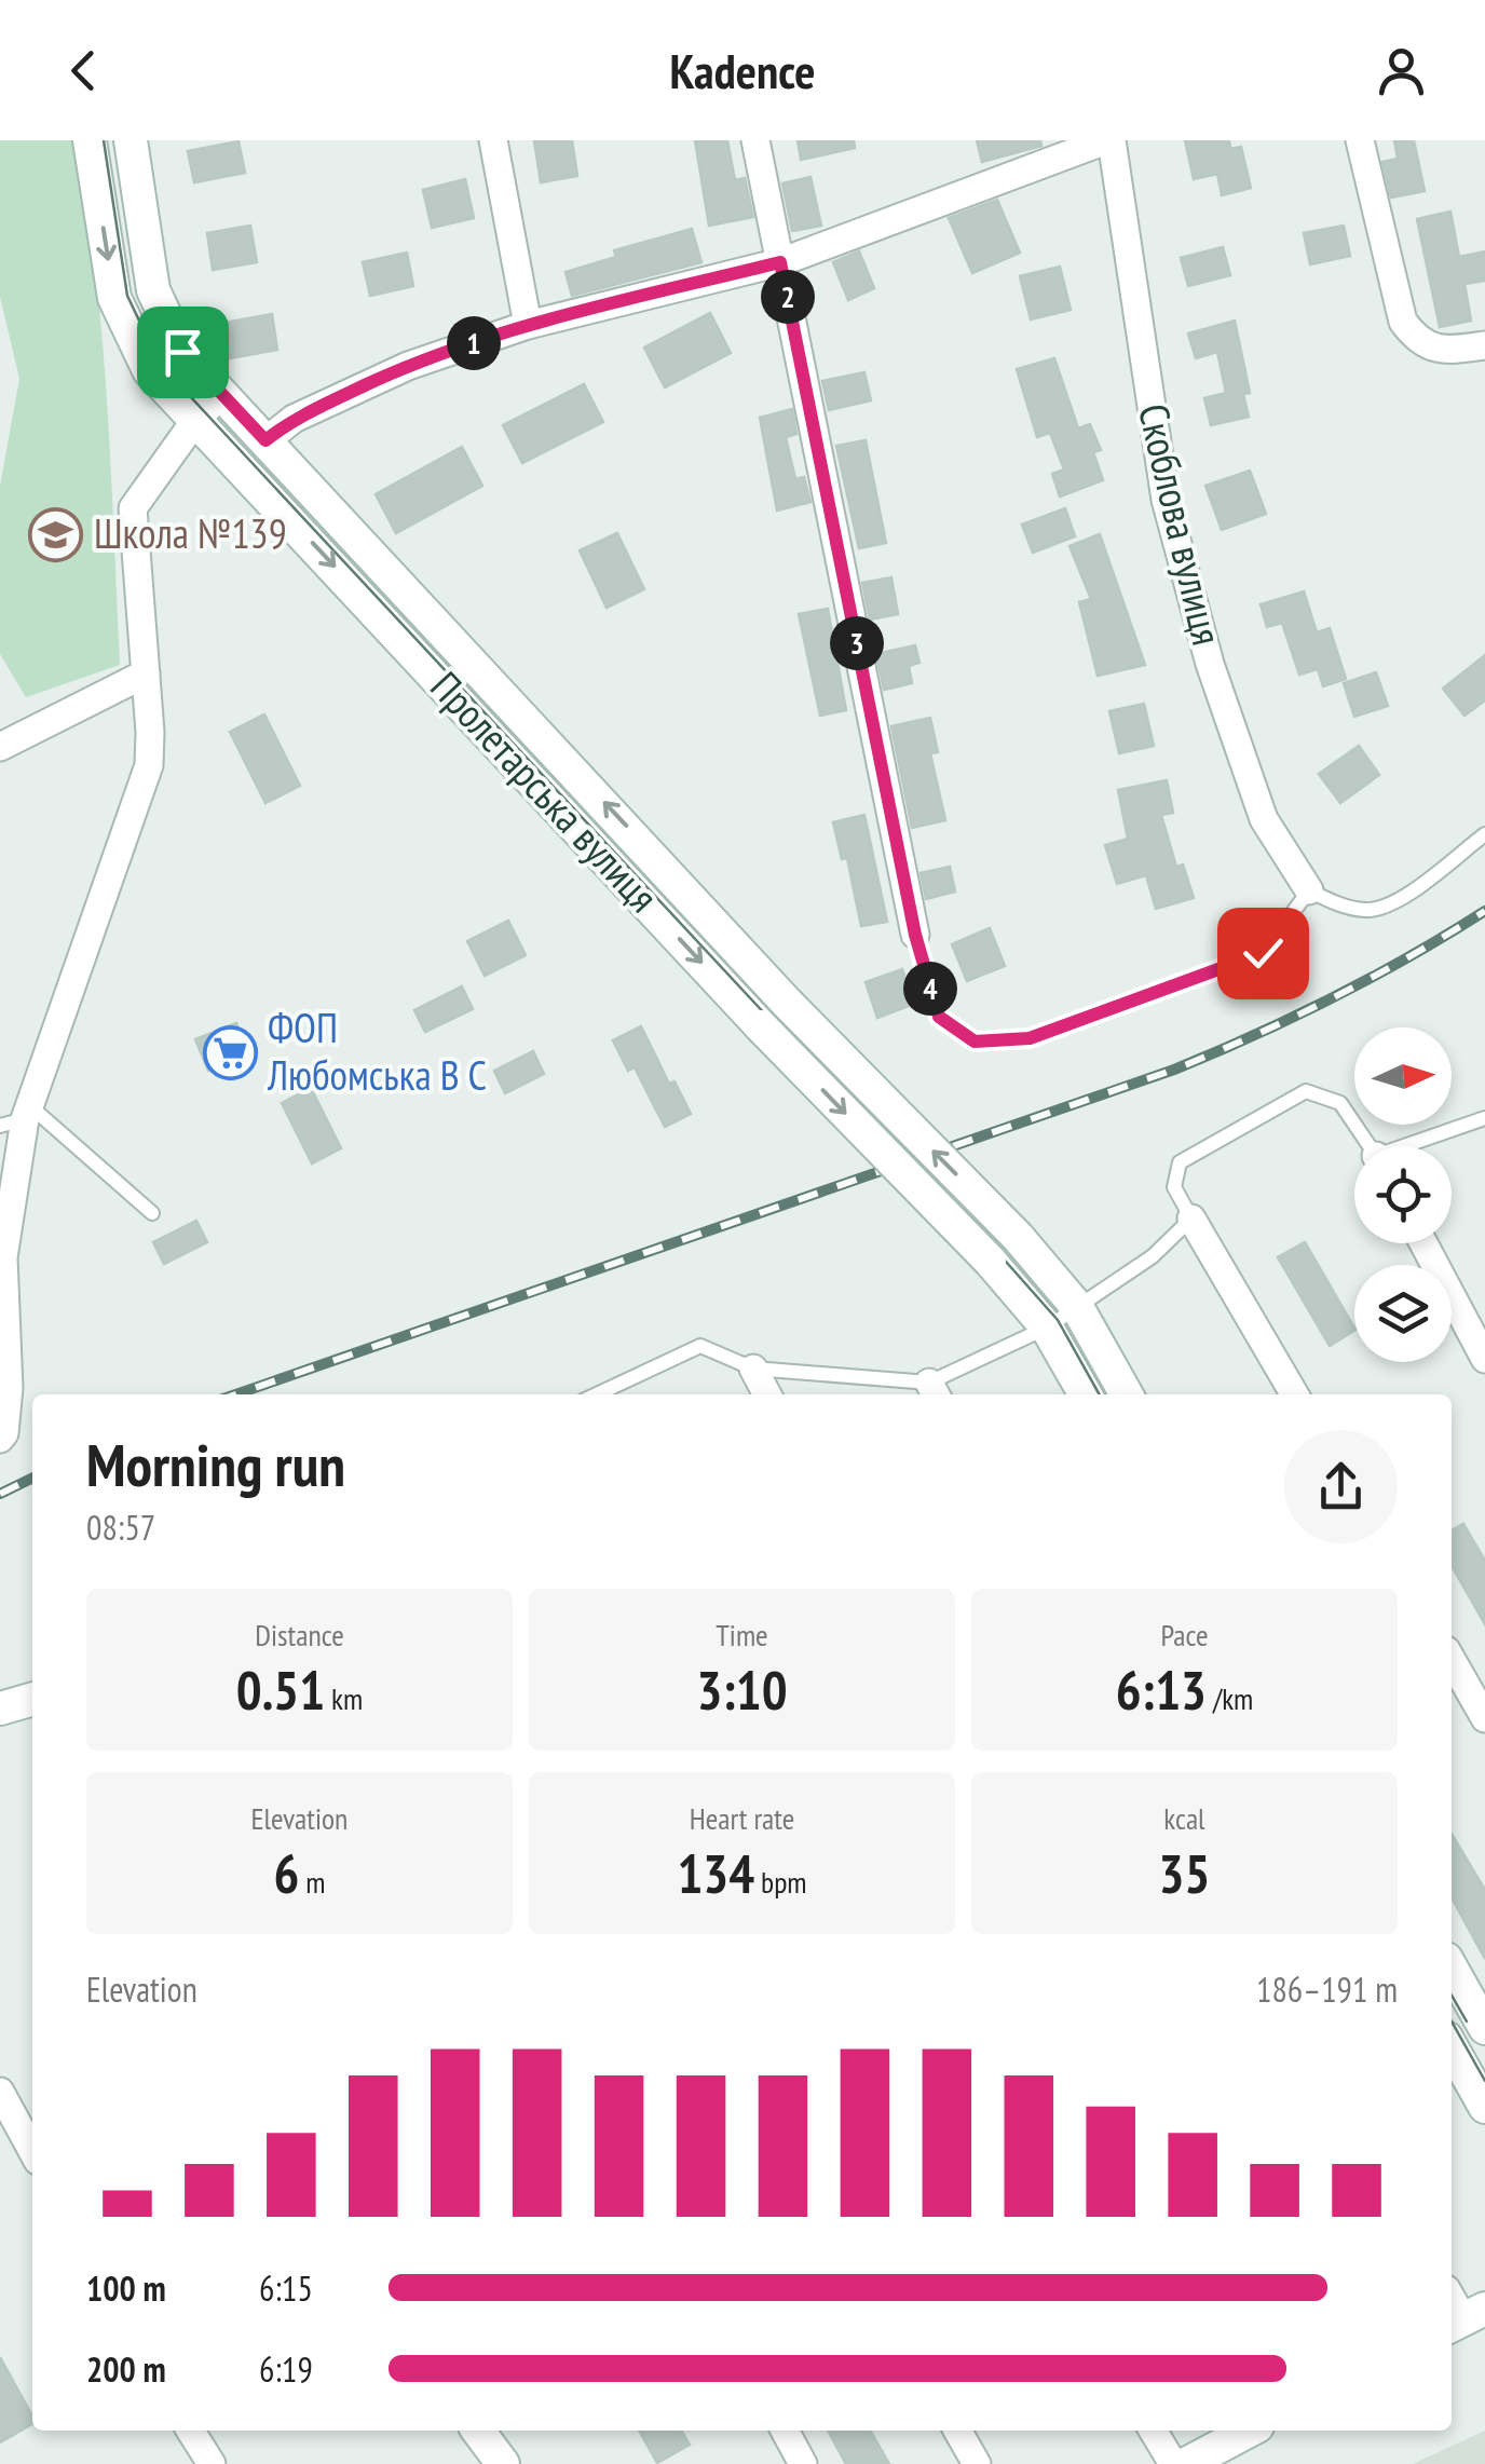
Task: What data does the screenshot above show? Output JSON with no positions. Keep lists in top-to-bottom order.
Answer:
{
  "streets": {
    "main road": ["Пролетарська вулиця"],
    "street": ["Скоблова вулиця"]
  },
  "places": {
    "school or university": ["Школа №139"],
    "supermarket": ["ФОП Любомська В С"]
  },
  "north": "right",
  "page": {
    "header": "Kadence",
    "pins": [
      "2",
      "1",
      "3",
      "4"
    ],
    "heading": ["Morning run", "08:57"],
    "stats": [
      ["Distance", "0.51 km"],
      ["Time", "3:10"],
      ["Pace", "6:13 /km"],
      ["Elevation", "6 m"],
      ["Heart rate", "134 bpm"],
      ["kcal", "35"]
    ],
    "chart": ["Elevation", "186–191 m"],
    "list": [
      {
        "name": "100 m",
        "note": "6:15"
      },
      {
        "name": "200 m",
        "note": "6:19"
      }
    ]
  }
}
